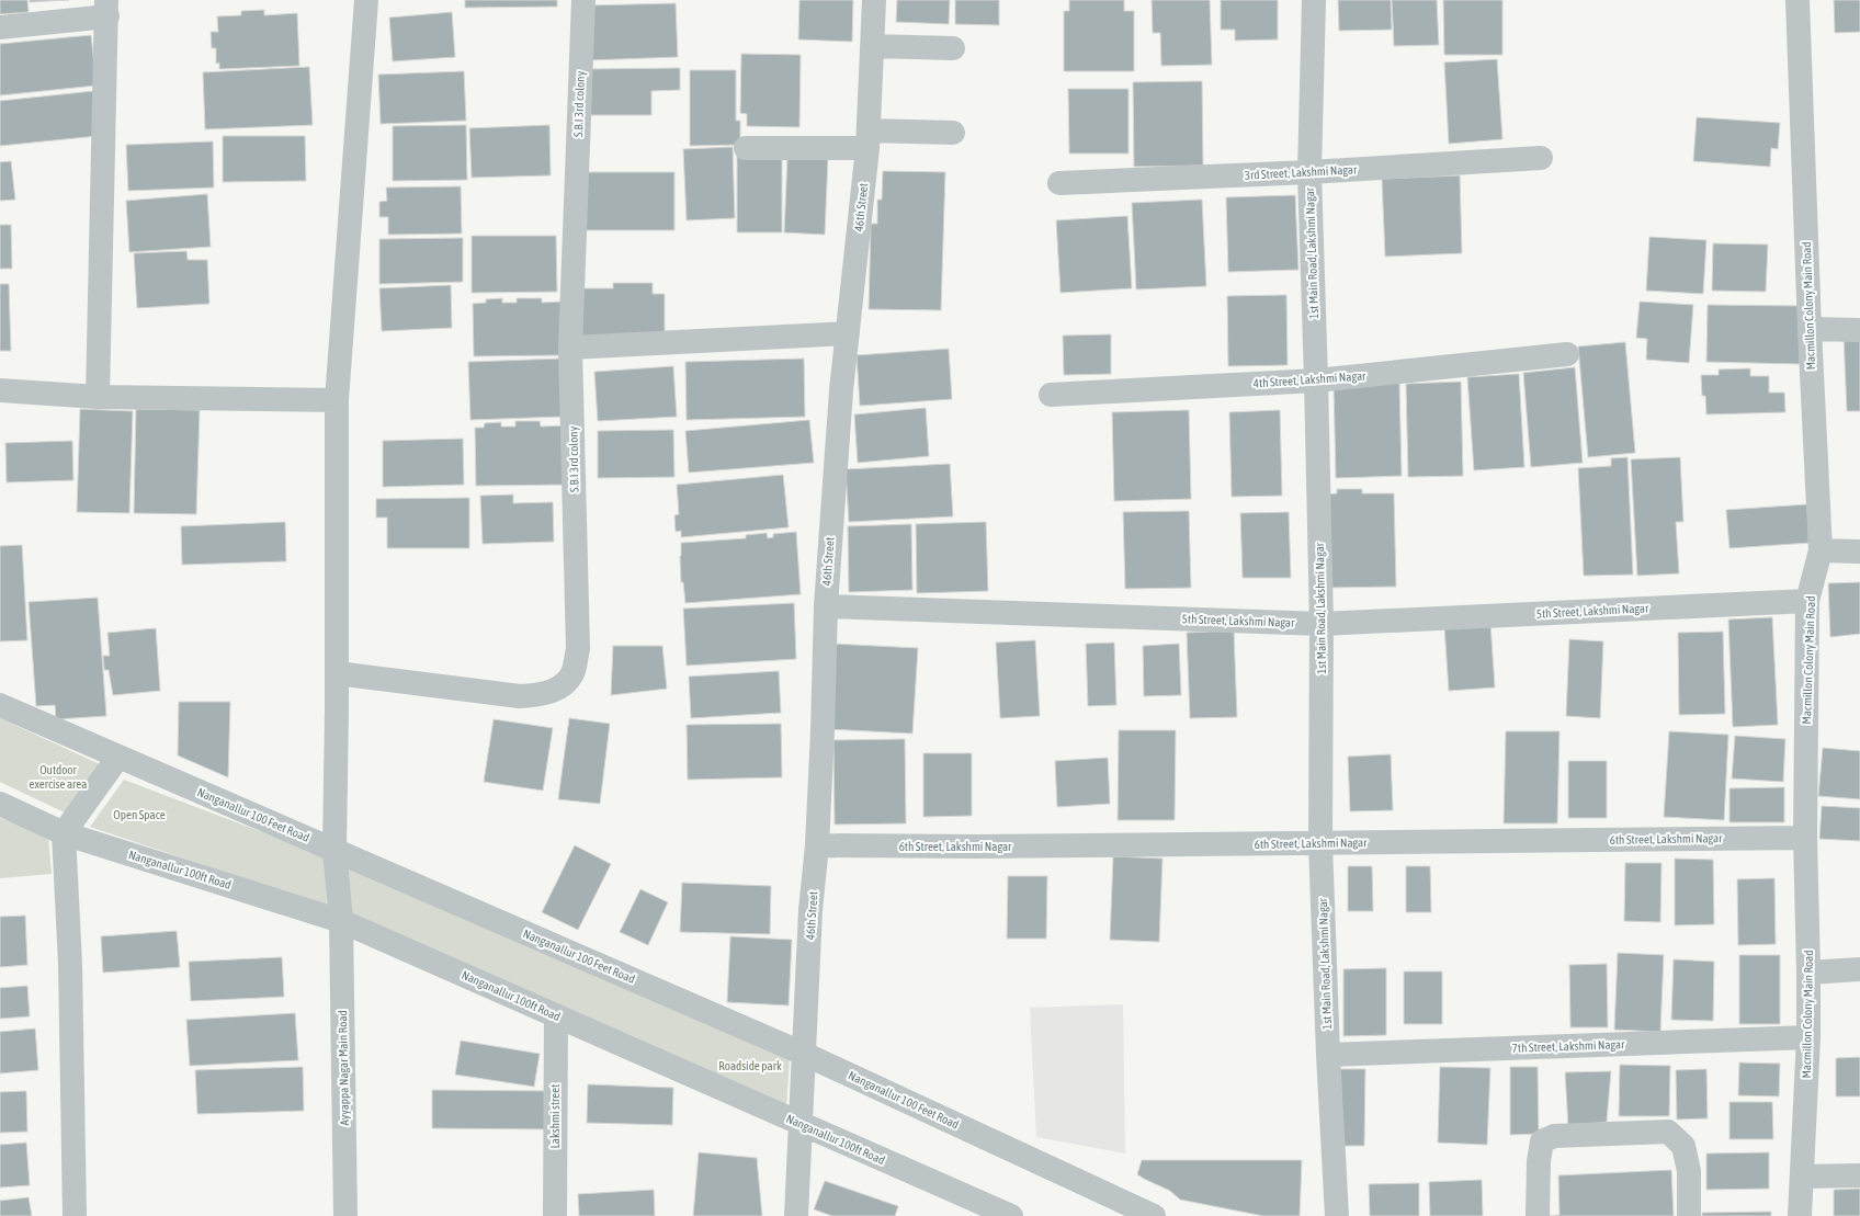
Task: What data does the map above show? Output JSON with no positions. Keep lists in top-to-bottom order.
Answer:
{
  "streets": {
    "street": [
      "S.B.I 3rd colony",
      "3rd Street, Lakshmi Nagar",
      "46th Street",
      "1st Main Road, Lakshmi Nagar",
      "Macmillon Colony Main Road",
      "4th Street, Lakshmi Nagar",
      "5th Street, Lakshmi Nagar",
      "Nanganallur 100 Feet Road",
      "6th Street, Lakshmi Nagar",
      "Nanganallur 100ft Road",
      "7th Street, Lakshmi Nagar",
      "Ayyappa Nagar Main Road",
      "Lakshmi street"
    ]
  },
  "crossings": [
    ["S.B.I 3rd colony", "Ayyappa Nagar Main Road"],
    ["3rd Street, Lakshmi Nagar", "1st Main Road, Lakshmi Nagar"],
    ["46th Street", "5th Street, Lakshmi Nagar"],
    ["46th Street", "Nanganallur 100 Feet Road"],
    ["46th Street", "6th Street, Lakshmi Nagar"],
    ["46th Street", "Nanganallur 100ft Road"],
    ["1st Main Road, Lakshmi Nagar", "4th Street, Lakshmi Nagar"],
    ["1st Main Road, Lakshmi Nagar", "5th Street, Lakshmi Nagar"],
    ["1st Main Road, Lakshmi Nagar", "6th Street, Lakshmi Nagar"],
    ["1st Main Road, Lakshmi Nagar", "7th Street, Lakshmi Nagar"],
    ["Macmillon Colony Main Road", "5th Street, Lakshmi Nagar"],
    ["Macmillon Colony Main Road", "6th Street, Lakshmi Nagar"],
    ["Macmillon Colony Main Road", "7th Street, Lakshmi Nagar"],
    ["Nanganallur 100 Feet Road", "Ayyappa Nagar Main Road"],
    ["Nanganallur 100ft Road", "Ayyappa Nagar Main Road"],
    ["Nanganallur 100ft Road", "Lakshmi street"]
  ],
  "parks": ["Outdoor exercise area", "Open Space", "Roadside park"]
}
